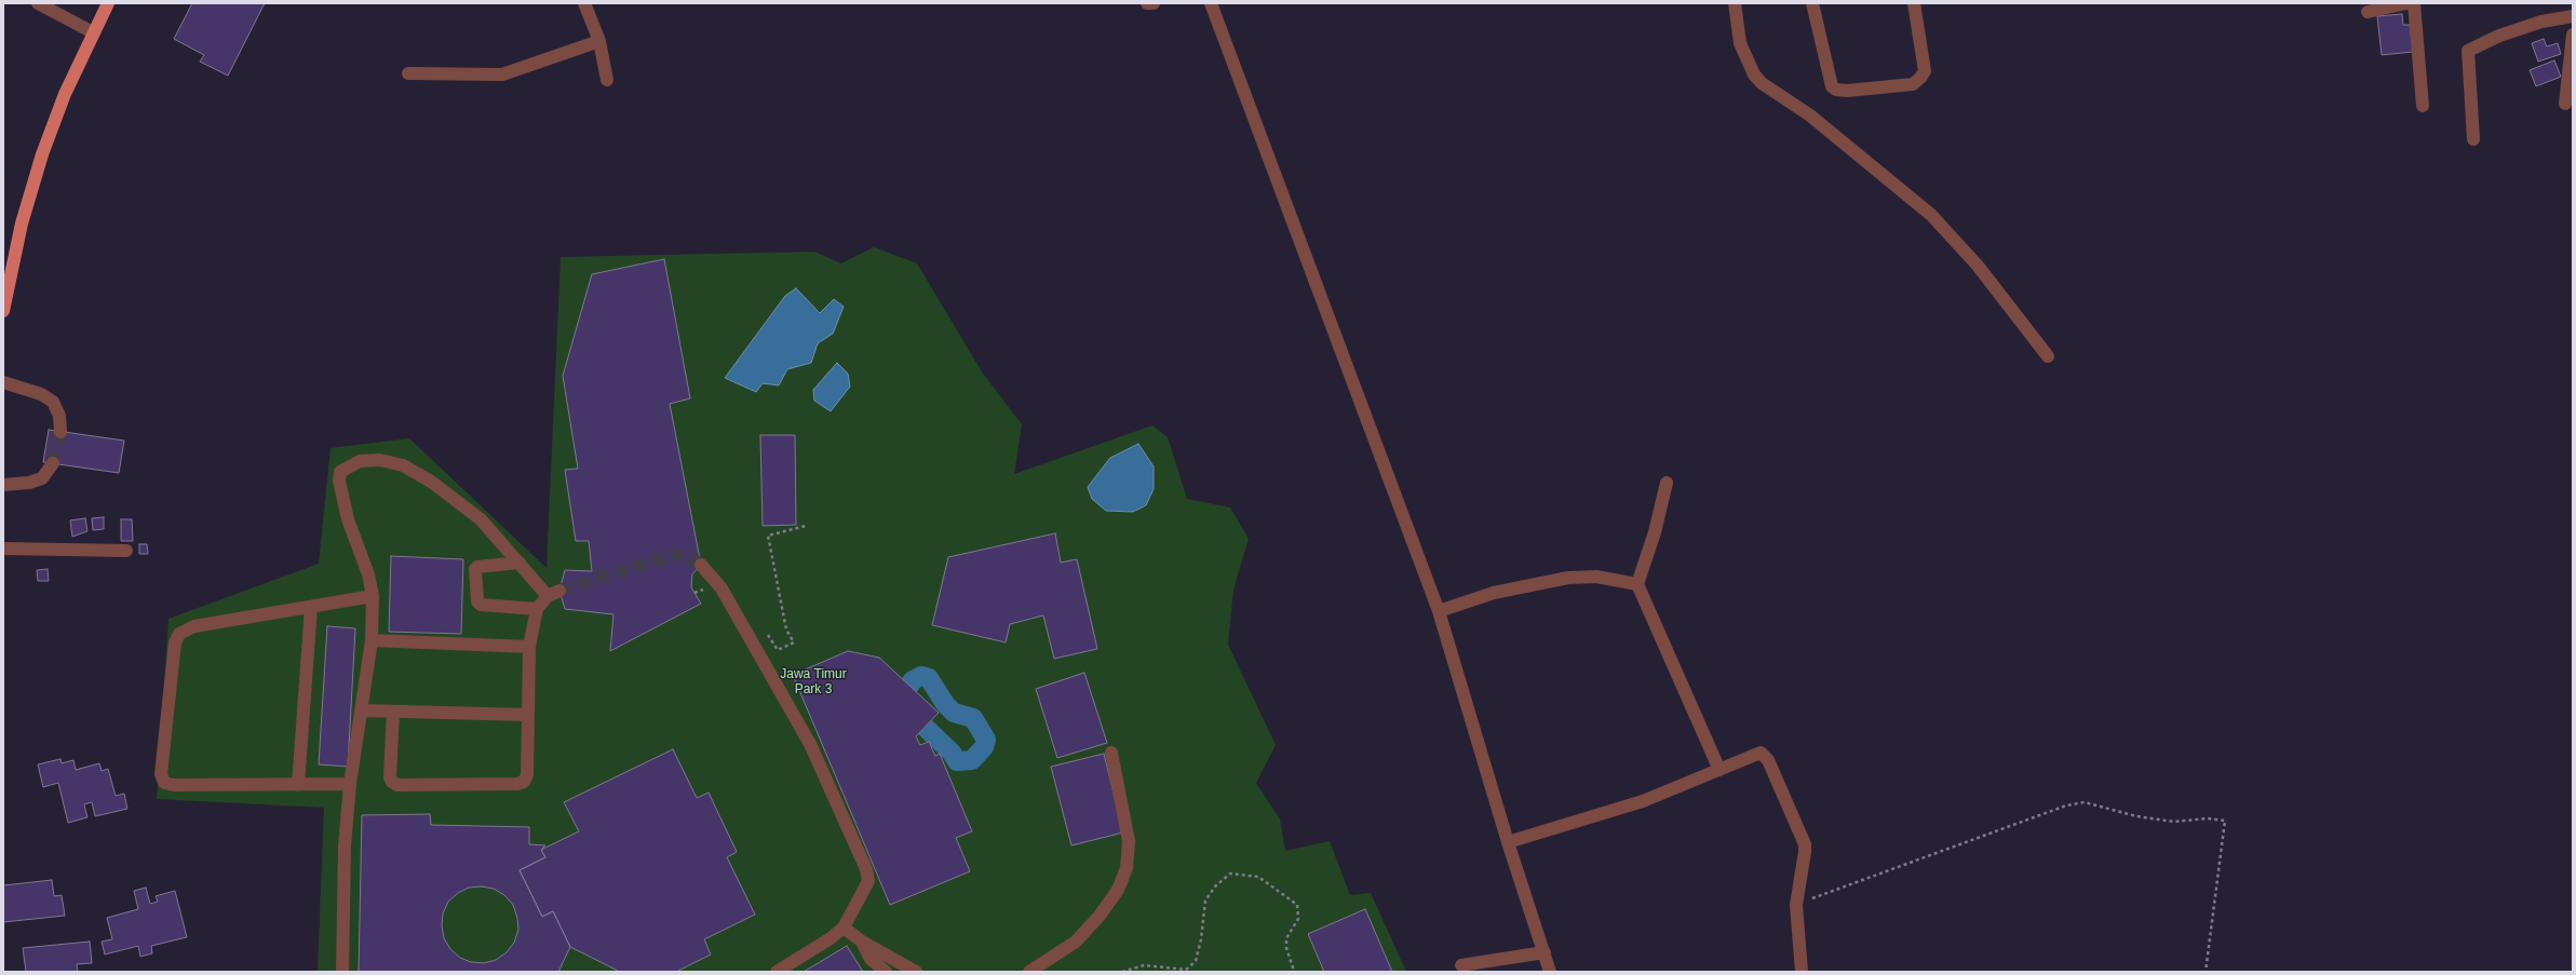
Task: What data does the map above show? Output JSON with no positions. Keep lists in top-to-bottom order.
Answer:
{
  "parks": ["Jawa Timur Park 3"]
}
